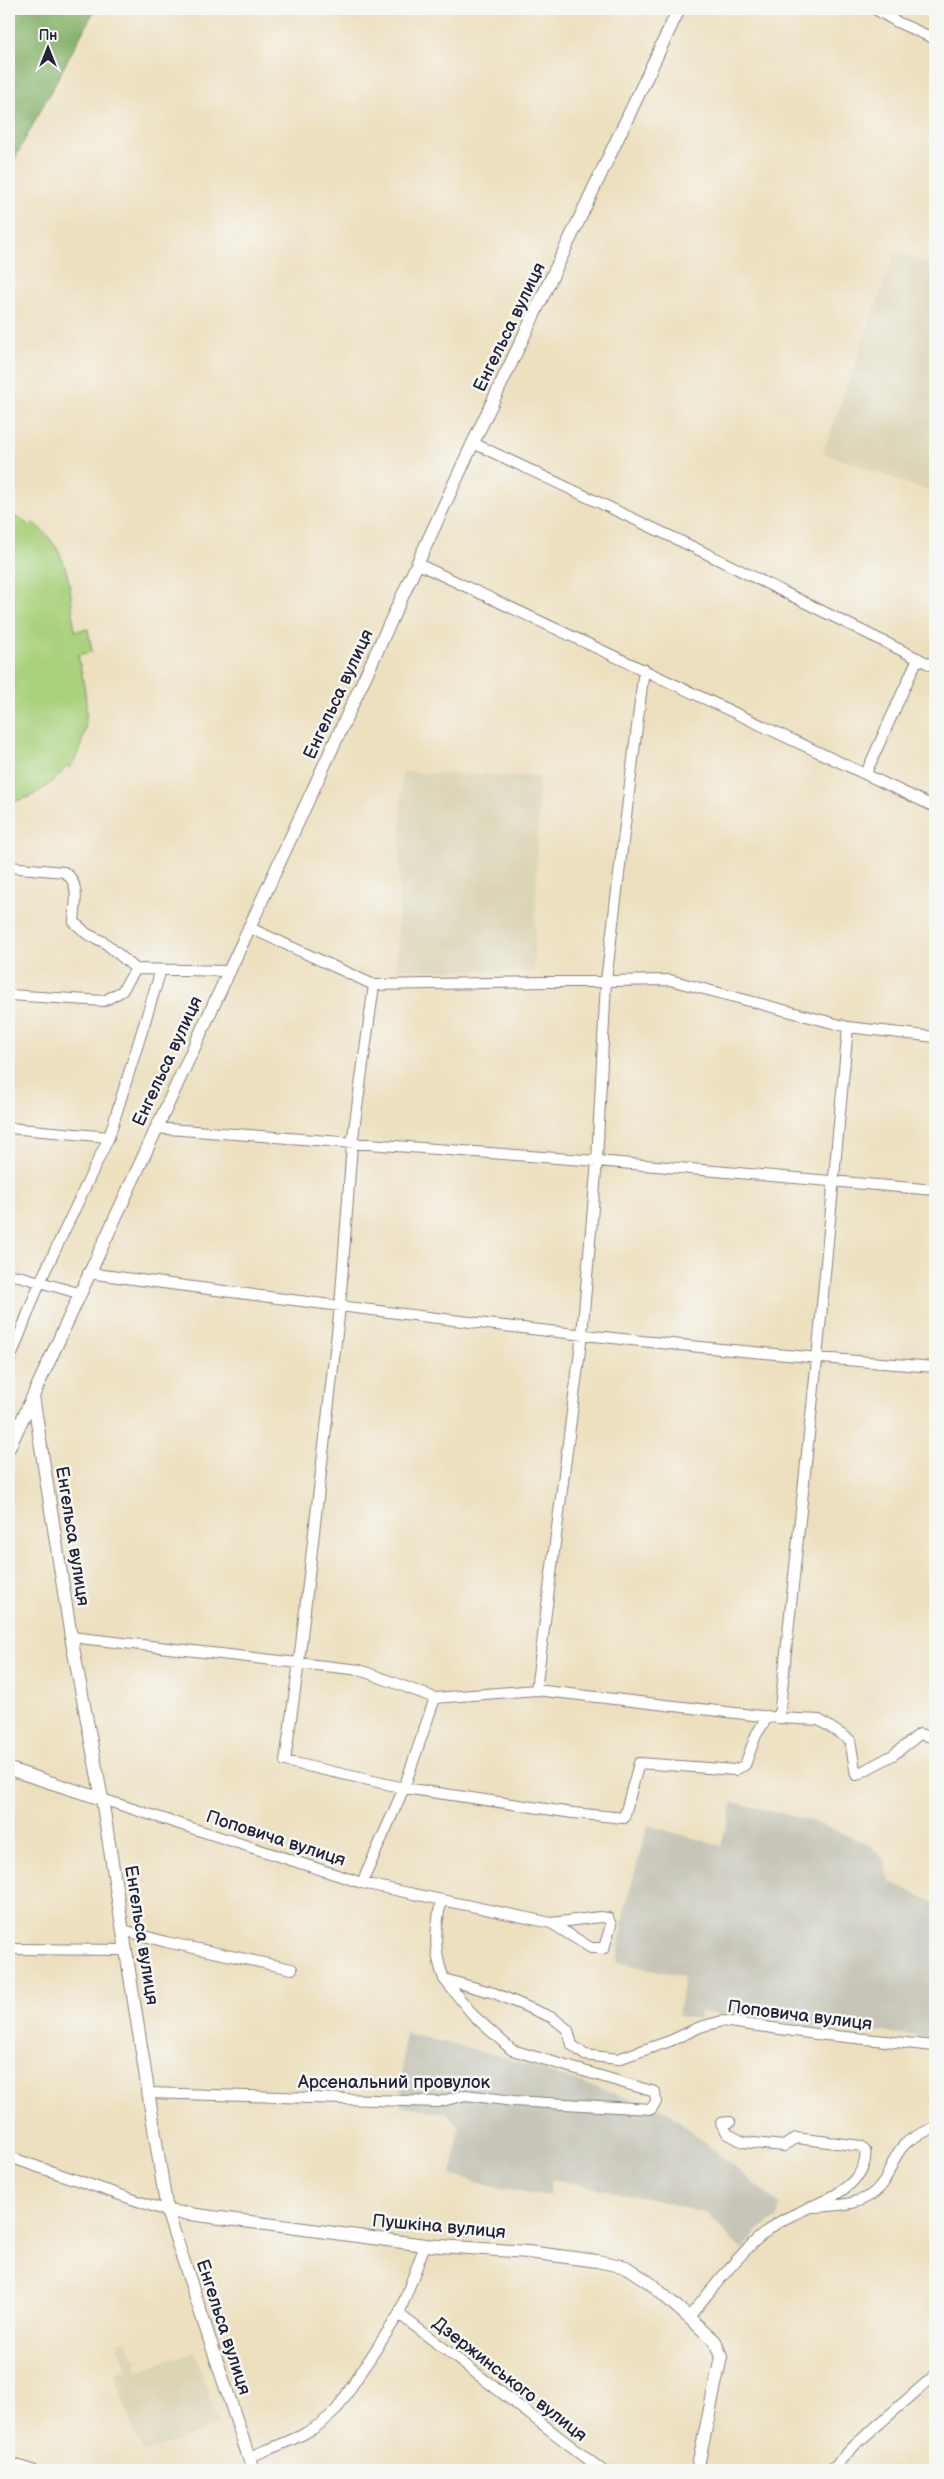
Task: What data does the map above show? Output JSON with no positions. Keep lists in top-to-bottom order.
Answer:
{
  "streets": {
    "street": [
      "Енгельса вулиця",
      "Поповича вулиця",
      "Арсенальний провулок",
      "Пушкіна вулиця",
      "Дзержинського вулиця"
    ]
  },
  "crossings": [
    ["Енгельса вулиця", "Поповича вулиця"],
    ["Енгельса вулиця", "Арсенальний провулок"],
    ["Енгельса вулиця", "Пушкіна вулиця"],
    ["Поповича вулиця", "Арсенальний провулок"]
  ],
  "north": "top"
}
